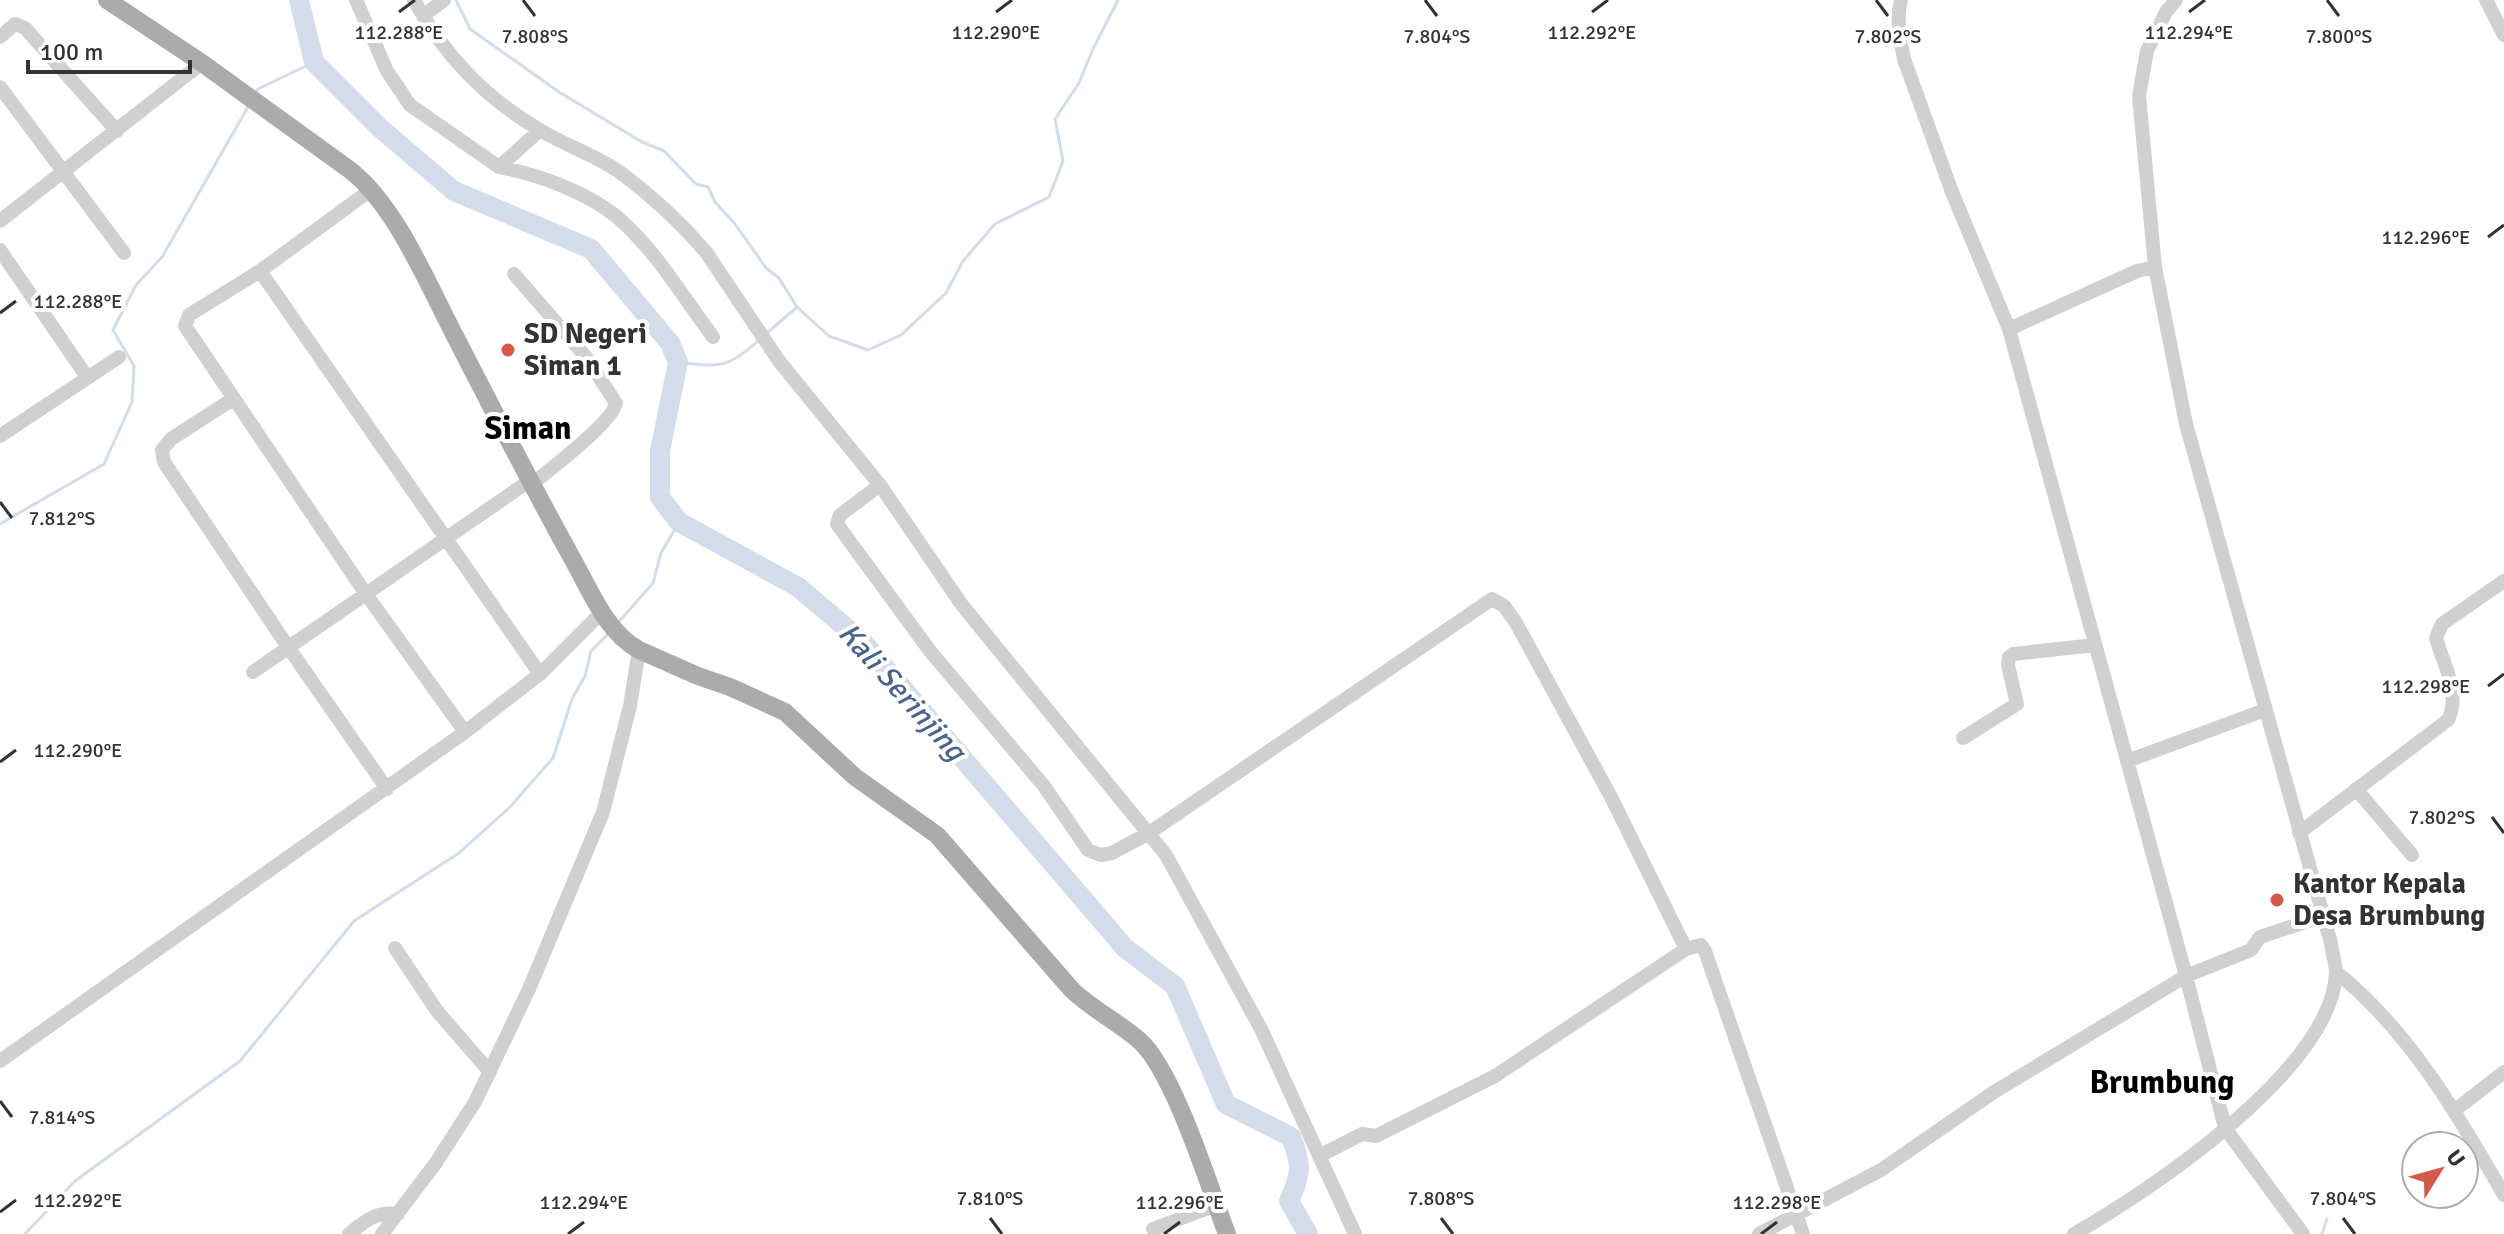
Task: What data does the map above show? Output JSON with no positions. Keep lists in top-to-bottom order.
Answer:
{
  "districts": ["Siman", "Brumbung"],
  "water": ["Kali Serinjing"],
  "places": ["SD Negeri Siman 1", "Kantor Kepala Desa Brumbung"],
  "scale_bar": "100 m",
  "north": "top right",
  "coordinates": [
    "112.288°E",
    "112.290°E",
    "112.292°E",
    "112.294°E",
    "7.800°S",
    "7.808°S",
    "7.804°S",
    "7.802°S",
    "112.296°E",
    "7.812°S",
    "112.298°E",
    "7.814°S",
    "7.810°S"
  ]
}
